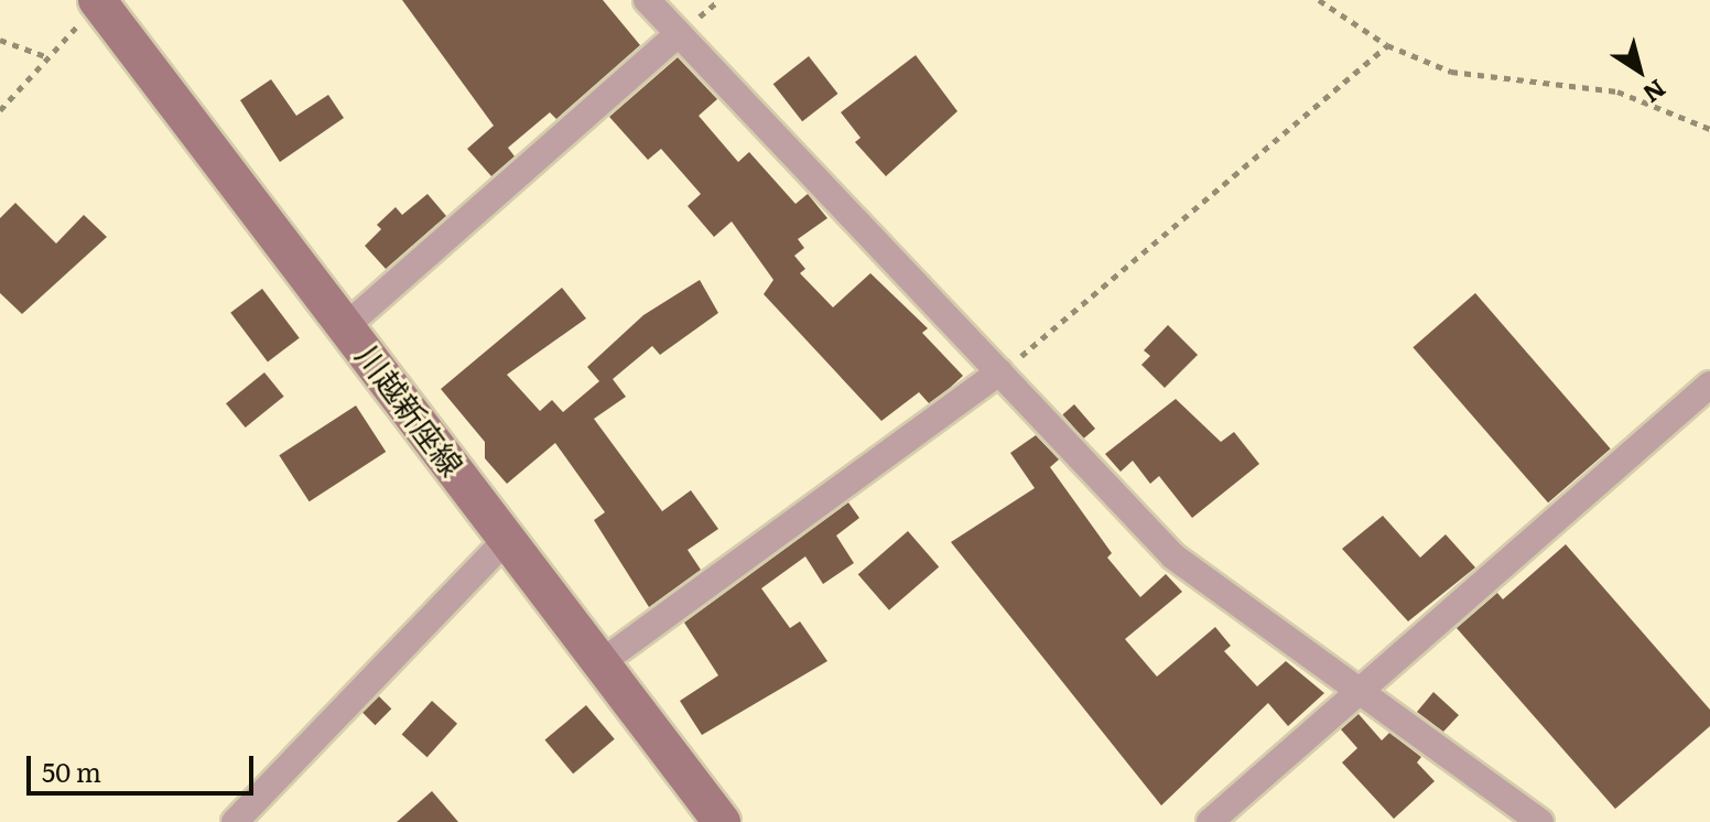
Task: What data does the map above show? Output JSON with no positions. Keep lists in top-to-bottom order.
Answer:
{
  "streets": {
    "main road": ["川越新座線"]
  },
  "scale_bar": "50 m",
  "north": "bottom right"
}
